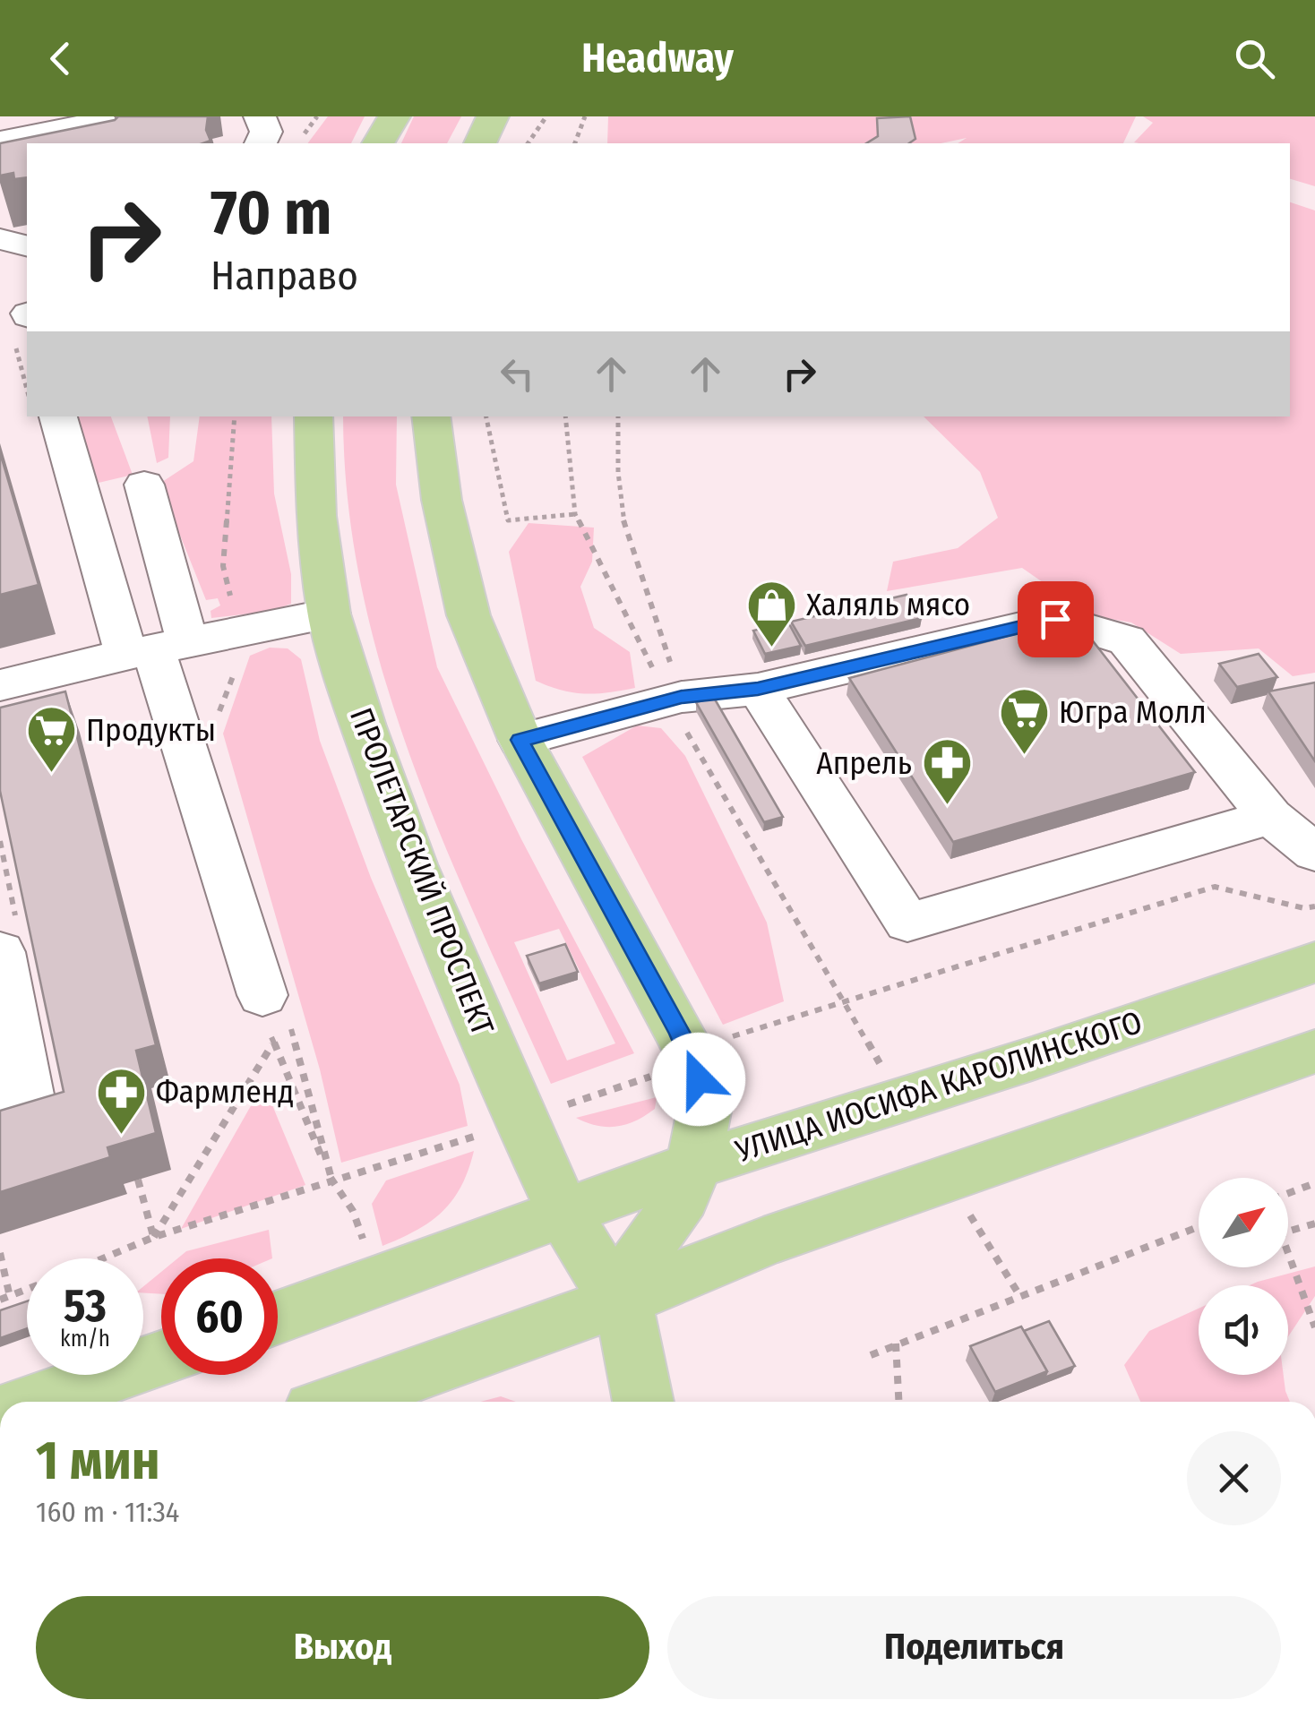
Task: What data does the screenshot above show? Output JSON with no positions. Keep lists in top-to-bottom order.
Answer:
{
  "streets": {
    "main road": ["ПРОЛЕТАРСКИЙ ПРОСПЕКТ", "УЛИЦА ИОСИФА КАРОЛИНСКОГО"]
  },
  "crossings": [
    ["ПРОЛЕТАРСКИЙ ПРОСПЕКТ", "УЛИЦА ИОСИФА КАРОЛИНСКОГО"]
  ],
  "places": {
    "shop": ["Халяль мясо"],
    "supermarket": ["Югра Молл", "Продукты"],
    "pharmacy": ["Апрель", "Фармленд"]
  },
  "north": "top right",
  "page": {
    "header": "Headway",
    "turn": ["70 m", "Направо"],
    "speed": "53 km/h",
    "limit": "60",
    "heading": ["1 мин", "160 m · 11:34"],
    "buttons": ["Выход", "Поделиться"]
  }
}
